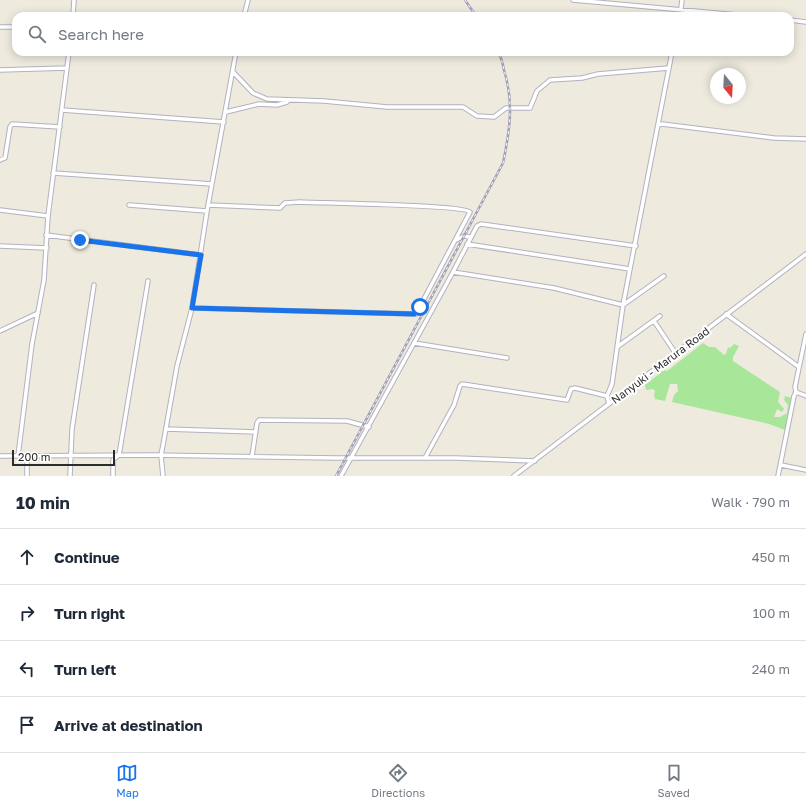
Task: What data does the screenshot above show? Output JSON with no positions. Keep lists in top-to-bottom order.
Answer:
{
  "streets": {
    "street": ["Nanyuki - Marura Road"]
  },
  "scale_bar": "200 m",
  "north": "bottom",
  "page": {
    "search": "Search here",
    "scale": "200 m",
    "heading": ["10 min", "Walk · 790 m"],
    "list": [
      ["Continue", "450 m"],
      ["Turn right", "100 m"],
      ["Turn left", "240 m"],
      "Arrive at destination"
    ],
    "nav": ["Map", "Directions", "Saved"]
  }
}
